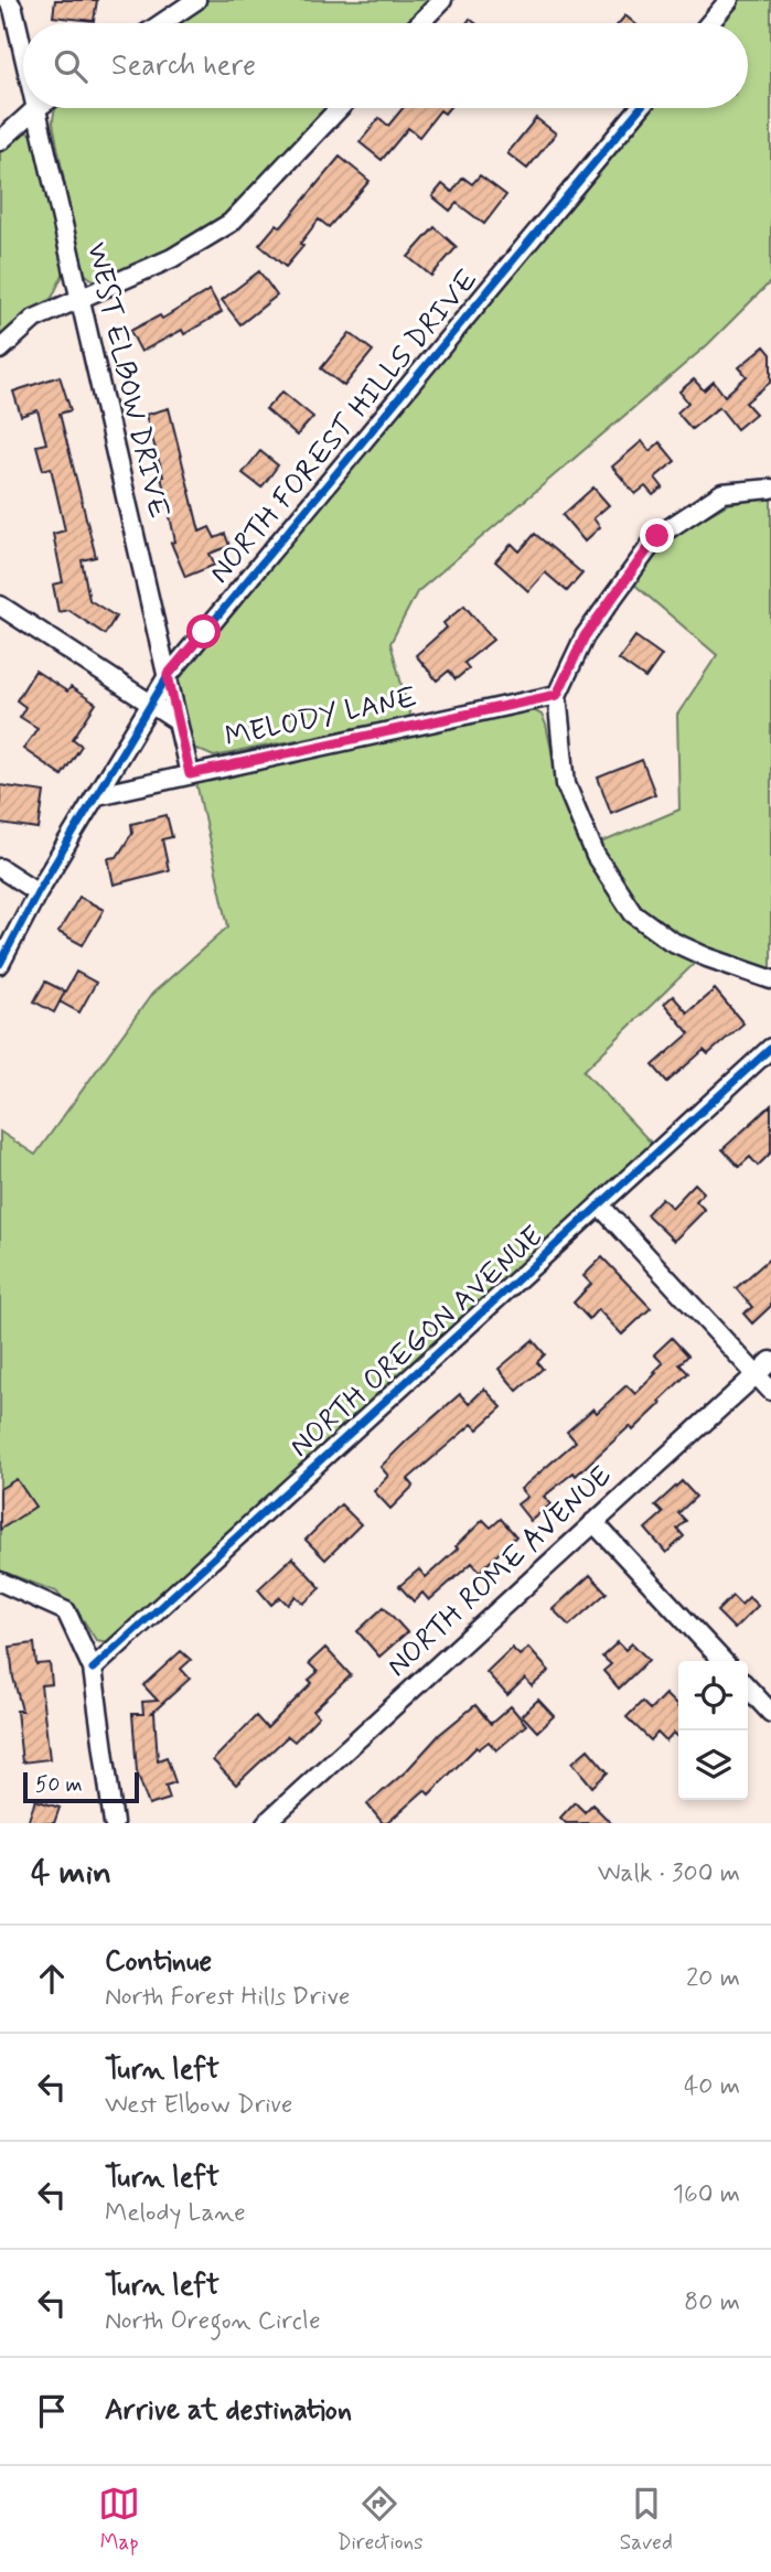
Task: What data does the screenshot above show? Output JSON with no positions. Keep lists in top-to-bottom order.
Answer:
{
  "streets": {
    "street": [
      "WEST ELBOW DRIVE",
      "NORTH FOREST HILLS DRIVE",
      "MELODY LANE",
      "NORTH OREGON AVENUE",
      "NORTH ROME AVENUE"
    ]
  },
  "crossings": [
    ["WEST ELBOW DRIVE", "NORTH FOREST HILLS DRIVE"],
    ["WEST ELBOW DRIVE", "MELODY LANE"],
    ["NORTH FOREST HILLS DRIVE", "MELODY LANE"]
  ],
  "scale_bar": "50 m",
  "page": {
    "search": "Search here",
    "scale": "50 m",
    "heading": ["4 min", "Walk · 300 m"],
    "list": [
      ["Continue", "North Forest Hills Drive", "20 m"],
      ["Turn left", "West Elbow Drive", "40 m"],
      ["Turn left", "Melody Lane", "160 m"],
      ["Turn left", "North Oregon Circle", "80 m"],
      "Arrive at destination"
    ],
    "nav": ["Map", "Directions", "Saved"]
  }
}
